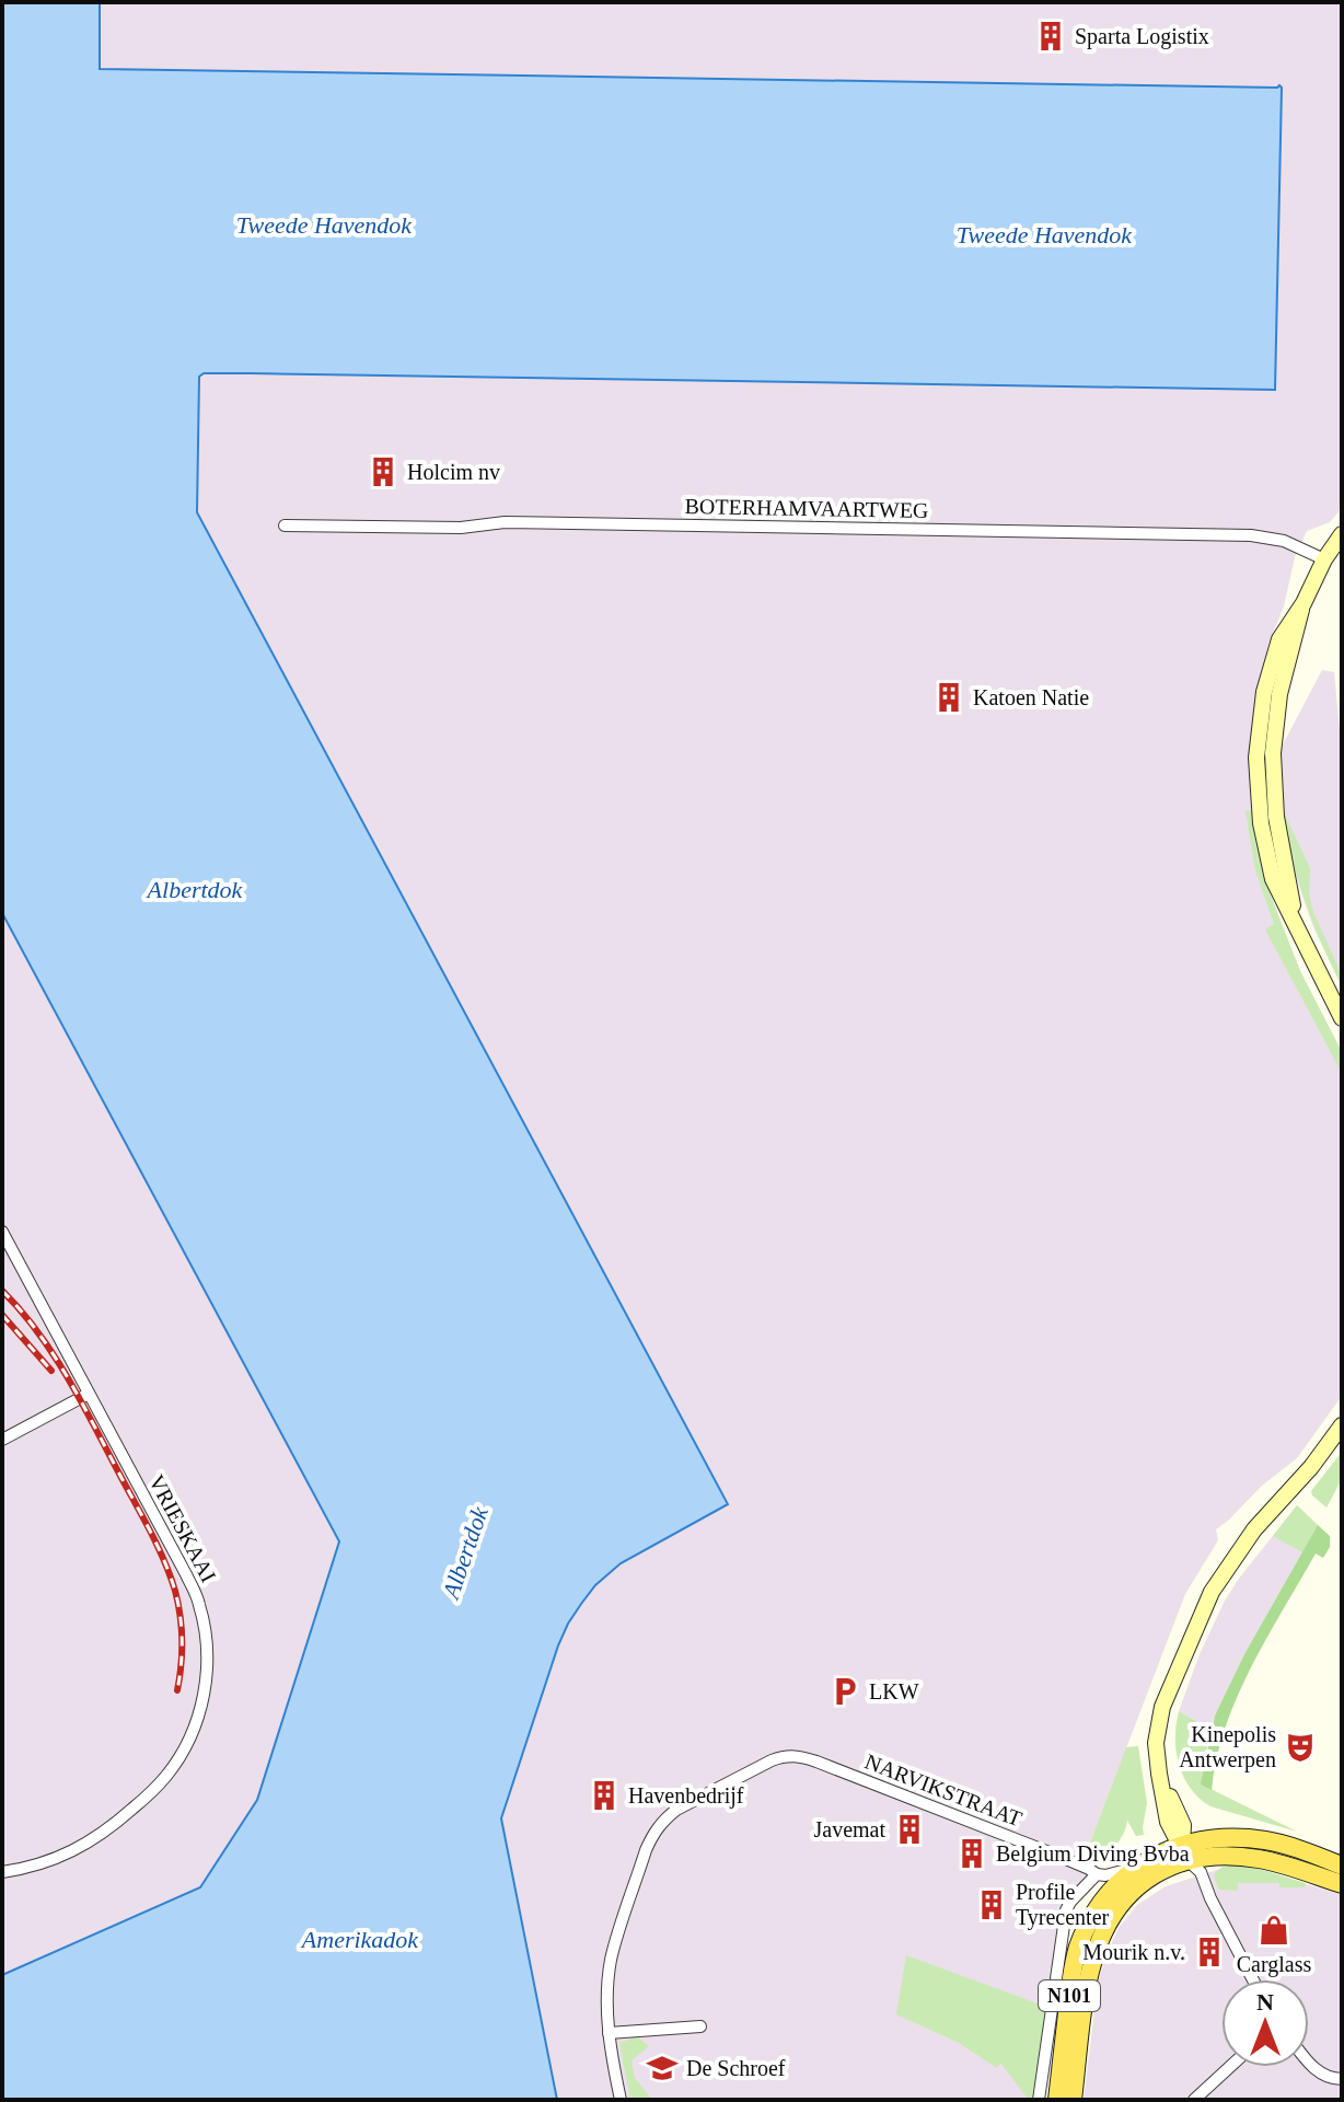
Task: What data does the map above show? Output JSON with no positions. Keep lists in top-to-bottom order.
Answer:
{
  "streets": {
    "main road": ["N101"],
    "street": ["BOTERHAMVAARTWEG", "VRIESKAAI", "NARVIKSTRAAT"]
  },
  "water": ["Tweede Havendok", "Albertdok", "Amerikadok"],
  "places": {
    "building": [
      "Sparta Logistix",
      "Holcim nv",
      "Katoen Natie",
      "Havenbedrijf",
      "Javemat",
      "Belgium Diving Bvba",
      "Profile Tyrecenter",
      "Mourik n.v."
    ],
    "parking": ["LKW"],
    "theatre": ["Kinepolis Antwerpen"],
    "shop": ["Carglass"],
    "school or university": ["De Schroef"]
  },
  "north": "top"
}
